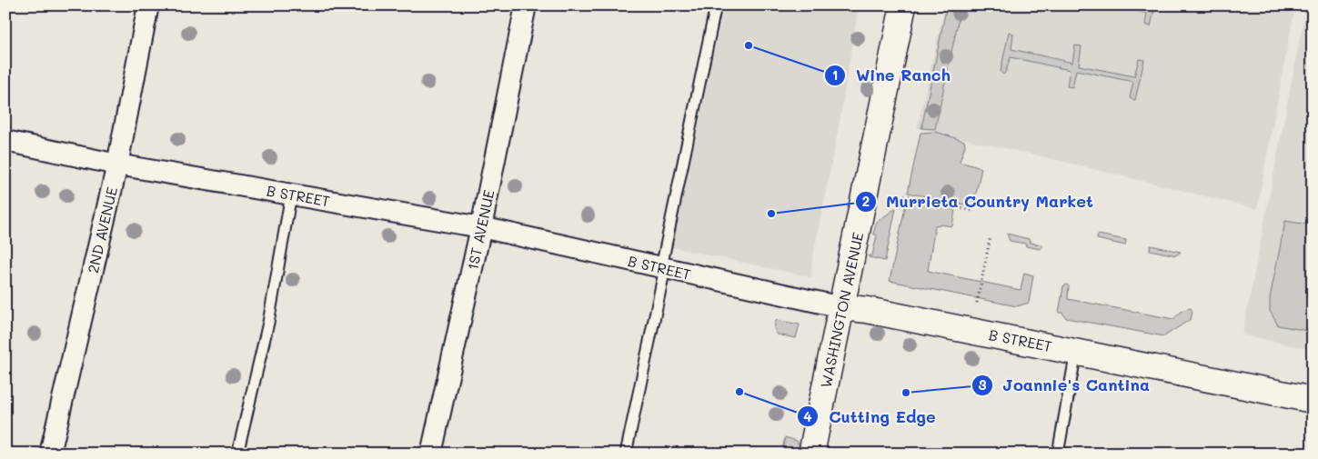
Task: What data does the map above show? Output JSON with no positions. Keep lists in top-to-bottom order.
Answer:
{
  "streets": {
    "street": [
      "B STREET",
      "2ND AVENUE",
      "1ST AVENUE",
      "WASHINGTON AVENUE"
    ]
  },
  "crossings": [
    ["B STREET", "2ND AVENUE"],
    ["B STREET", "1ST AVENUE"],
    ["B STREET", "WASHINGTON AVENUE"]
  ],
  "places": [
    "Wine Ranch",
    "Murrieta Country Market",
    "Cutting Edge",
    "Joannie's Cantina"
  ]
}
